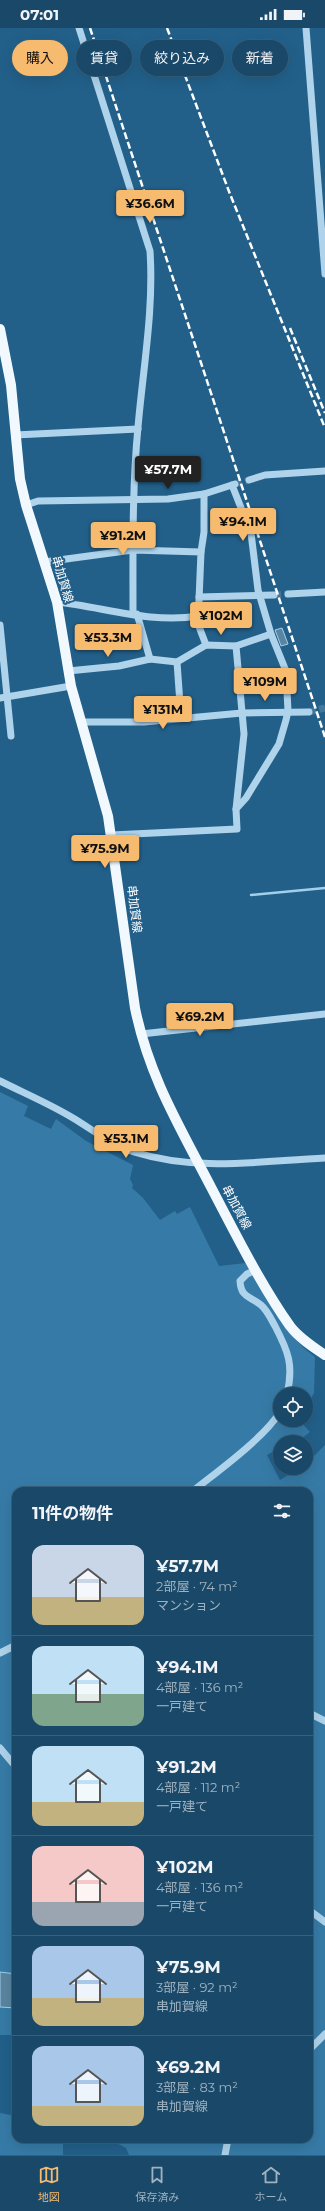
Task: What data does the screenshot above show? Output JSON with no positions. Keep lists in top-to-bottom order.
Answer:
{
  "streets": {
    "main road": ["串加賀線"]
  },
  "page": {
    "status": "07:01",
    "chip": [
      "購入",
      "賃貸",
      "絞り込み",
      "新着"
    ],
    "price": [
      "¥36.6M",
      "¥57.7M",
      "¥94.1M",
      "¥91.2M",
      "¥102M",
      "¥53.3M",
      "¥109M",
      "¥131M",
      "¥75.9M",
      "¥69.2M",
      "¥53.1M"
    ],
    "heading": "11件の物件",
    "list": [
      {
        "name": "¥57.7M",
        "note": "2部屋 · 74 m² · マンション"
      },
      {
        "name": "¥94.1M",
        "note": "4部屋 · 136 m² · 一戸建て"
      },
      {
        "name": "¥91.2M",
        "note": "4部屋 · 112 m² · 一戸建て"
      },
      {
        "name": "¥102M",
        "note": "4部屋 · 136 m² · 一戸建て"
      },
      {
        "name": "¥75.9M",
        "note": "3部屋 · 92 m² · 串加賀線"
      },
      {
        "name": "¥69.2M",
        "note": "3部屋 · 83 m² · 串加賀線"
      }
    ],
    "tabs": ["地図", "保存済み", "ホーム"]
  }
}
